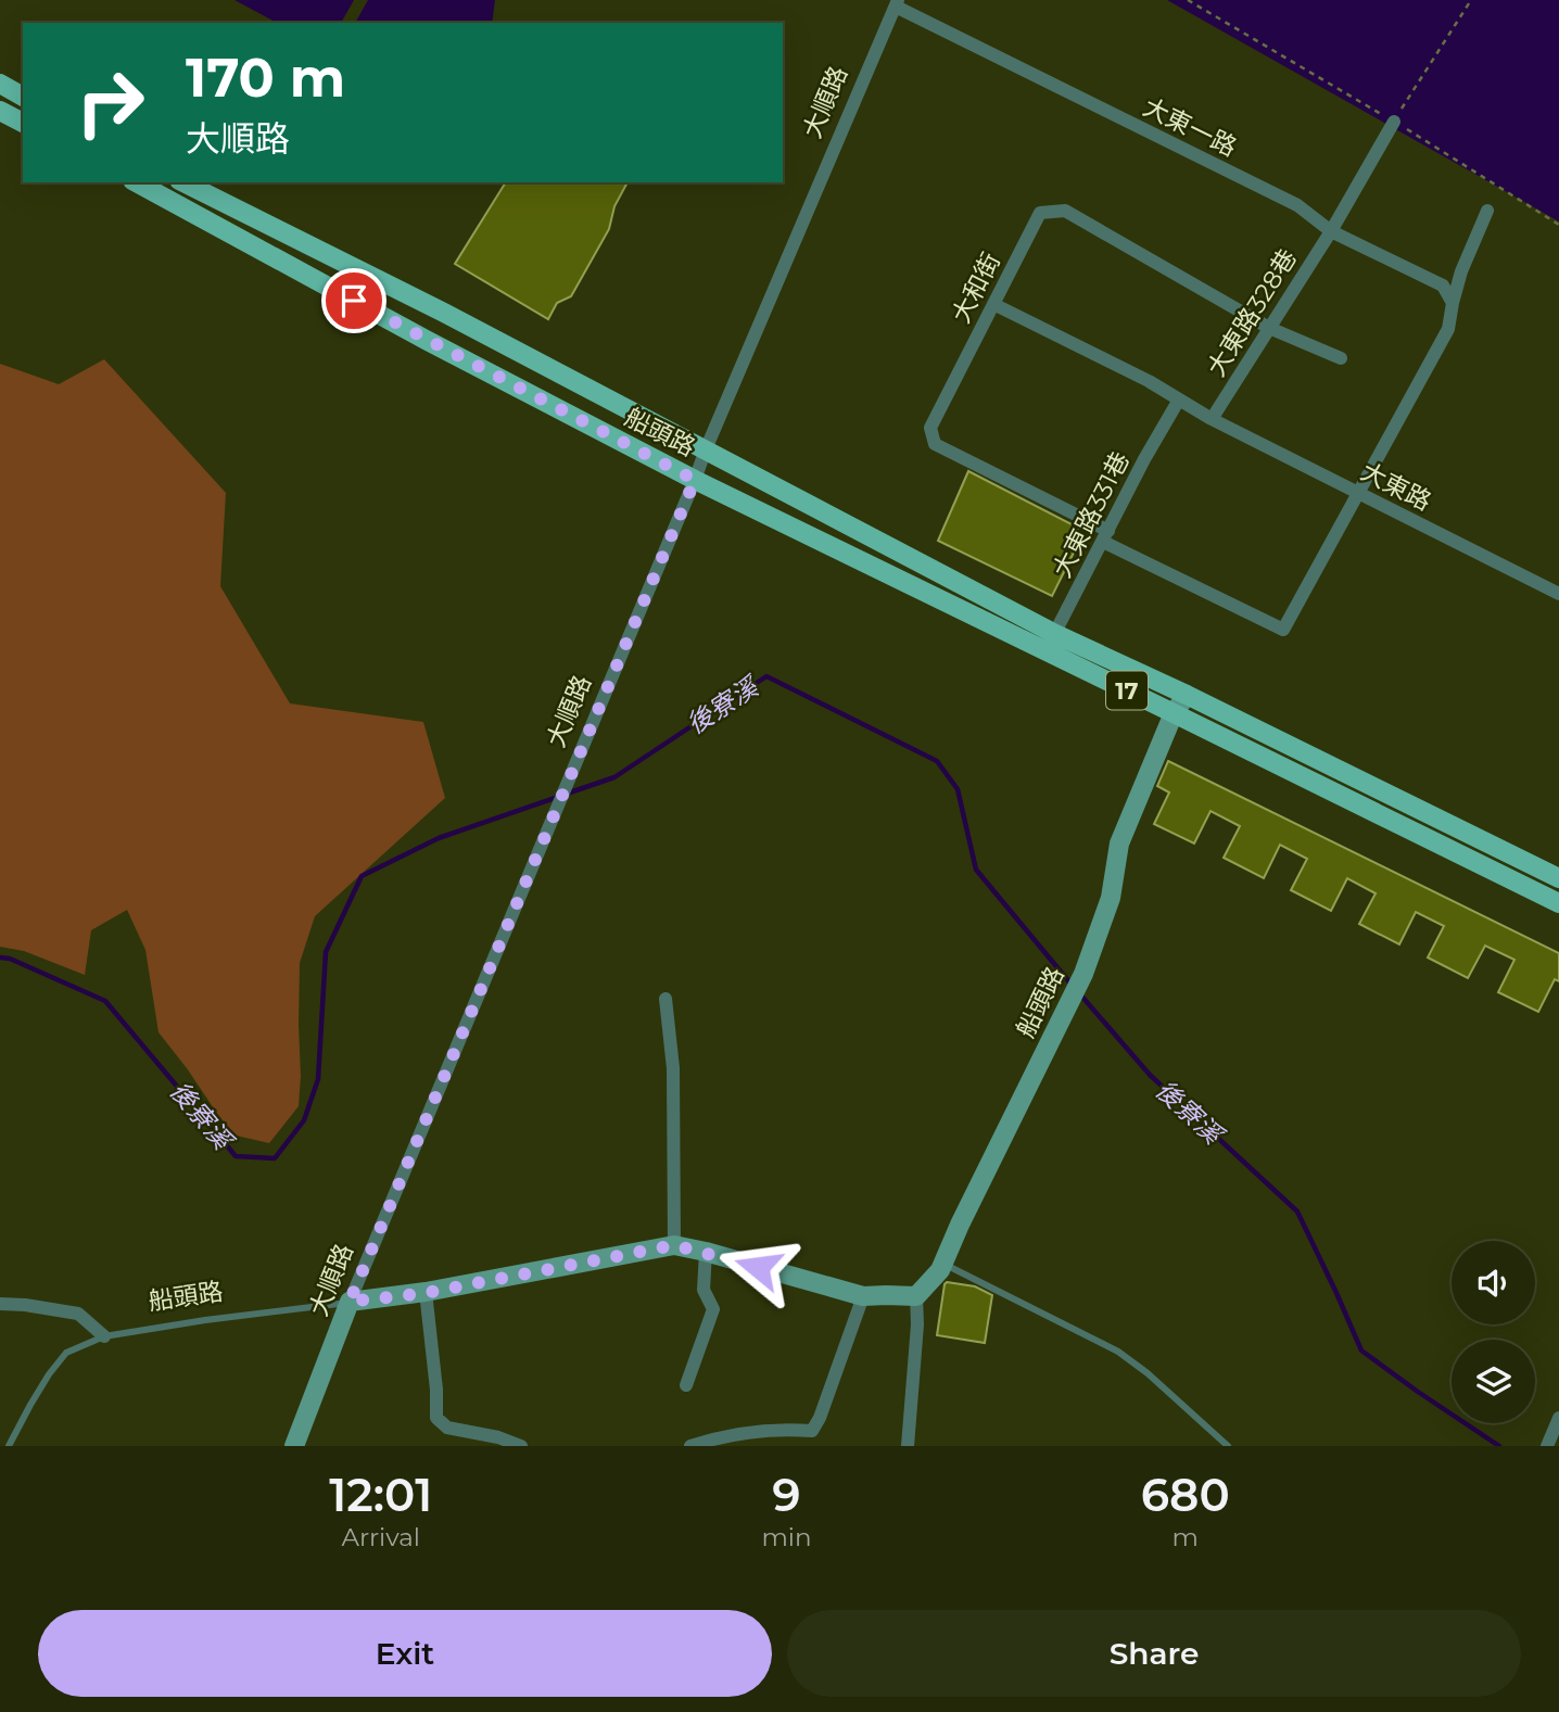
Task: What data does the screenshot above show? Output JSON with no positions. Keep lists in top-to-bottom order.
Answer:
{
  "streets": {
    "main road": ["船頭路", "17"],
    "street": [
      "大順路",
      "大東一路",
      "大和街",
      "大東路328巷",
      "大東路",
      "大東路331巷"
    ]
  },
  "crossings": [
    ["大順路", "大東一路"],
    ["大順路", "船頭路"],
    ["大東一路", "大東路328巷"],
    ["大和街", "大東路328巷"],
    ["大和街", "大東路"],
    ["大和街", "大東路331巷"],
    ["大東路328巷", "大東路"],
    ["船頭路", "大東路331巷"],
    ["大東路", "大東路331巷"]
  ],
  "water": ["後寮溪"],
  "page": {
    "turn": ["170 m", "大順路"],
    "eta": [
      "12:01",
      "Arrival",
      "9",
      "min",
      "680",
      "m"
    ],
    "buttons": ["Exit", "Share"]
  }
}
